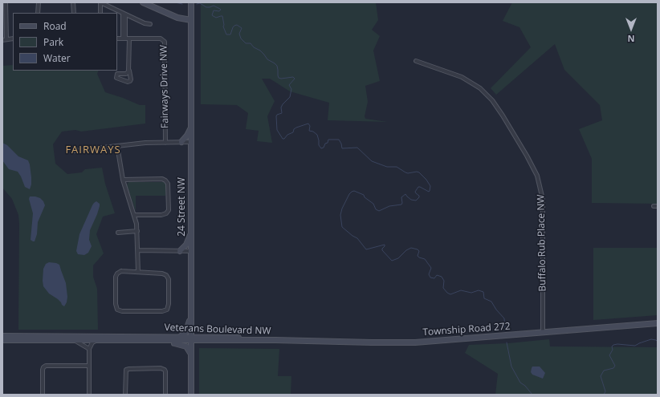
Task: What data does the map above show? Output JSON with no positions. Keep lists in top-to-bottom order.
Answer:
{
  "streets": {
    "main road": ["24 Street NW", "Veterans Boulevard NW", "Township Road 272"],
    "street": ["Fairways Drive NW", "Buffalo Rub Place NW"]
  },
  "crossings": [
    ["24 Street NW", "Veterans Boulevard NW"],
    ["Buffalo Rub Place NW", "Township Road 272"],
    ["Veterans Boulevard NW", "Township Road 272"]
  ],
  "districts": ["FAIRWAYS"],
  "legend": ["Road", "Park", "Water"],
  "north": "bottom"
}
